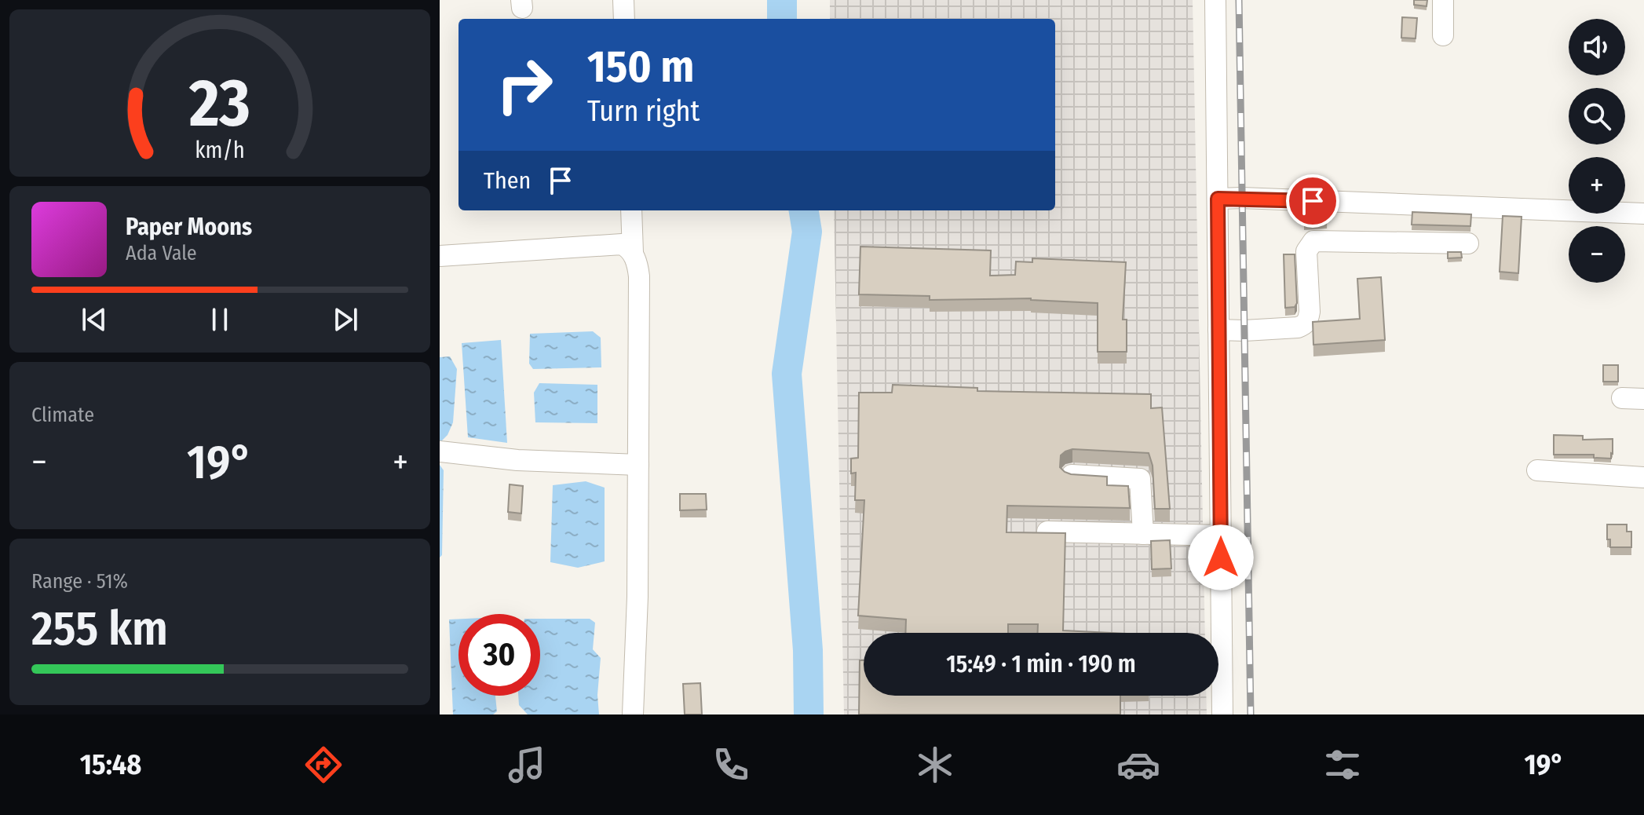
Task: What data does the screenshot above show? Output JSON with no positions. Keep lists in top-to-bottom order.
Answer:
{
  "page": {
    "map_buttons": ["+", "−"],
    "turn": ["150 m", "Turn right"],
    "then": "Then",
    "song": ["Paper Moons", "Ada Vale"],
    "tile": [
      "Climate",
      ["Range · 51%", "255 km"]
    ],
    "heat": ["−", "19°", "+"],
    "limit": "30",
    "trip": "15:49 · 1 min · 190 m",
    "tabs": ["15:48", "19°"],
    "gauge": ["23", "km/h"]
  }
}
